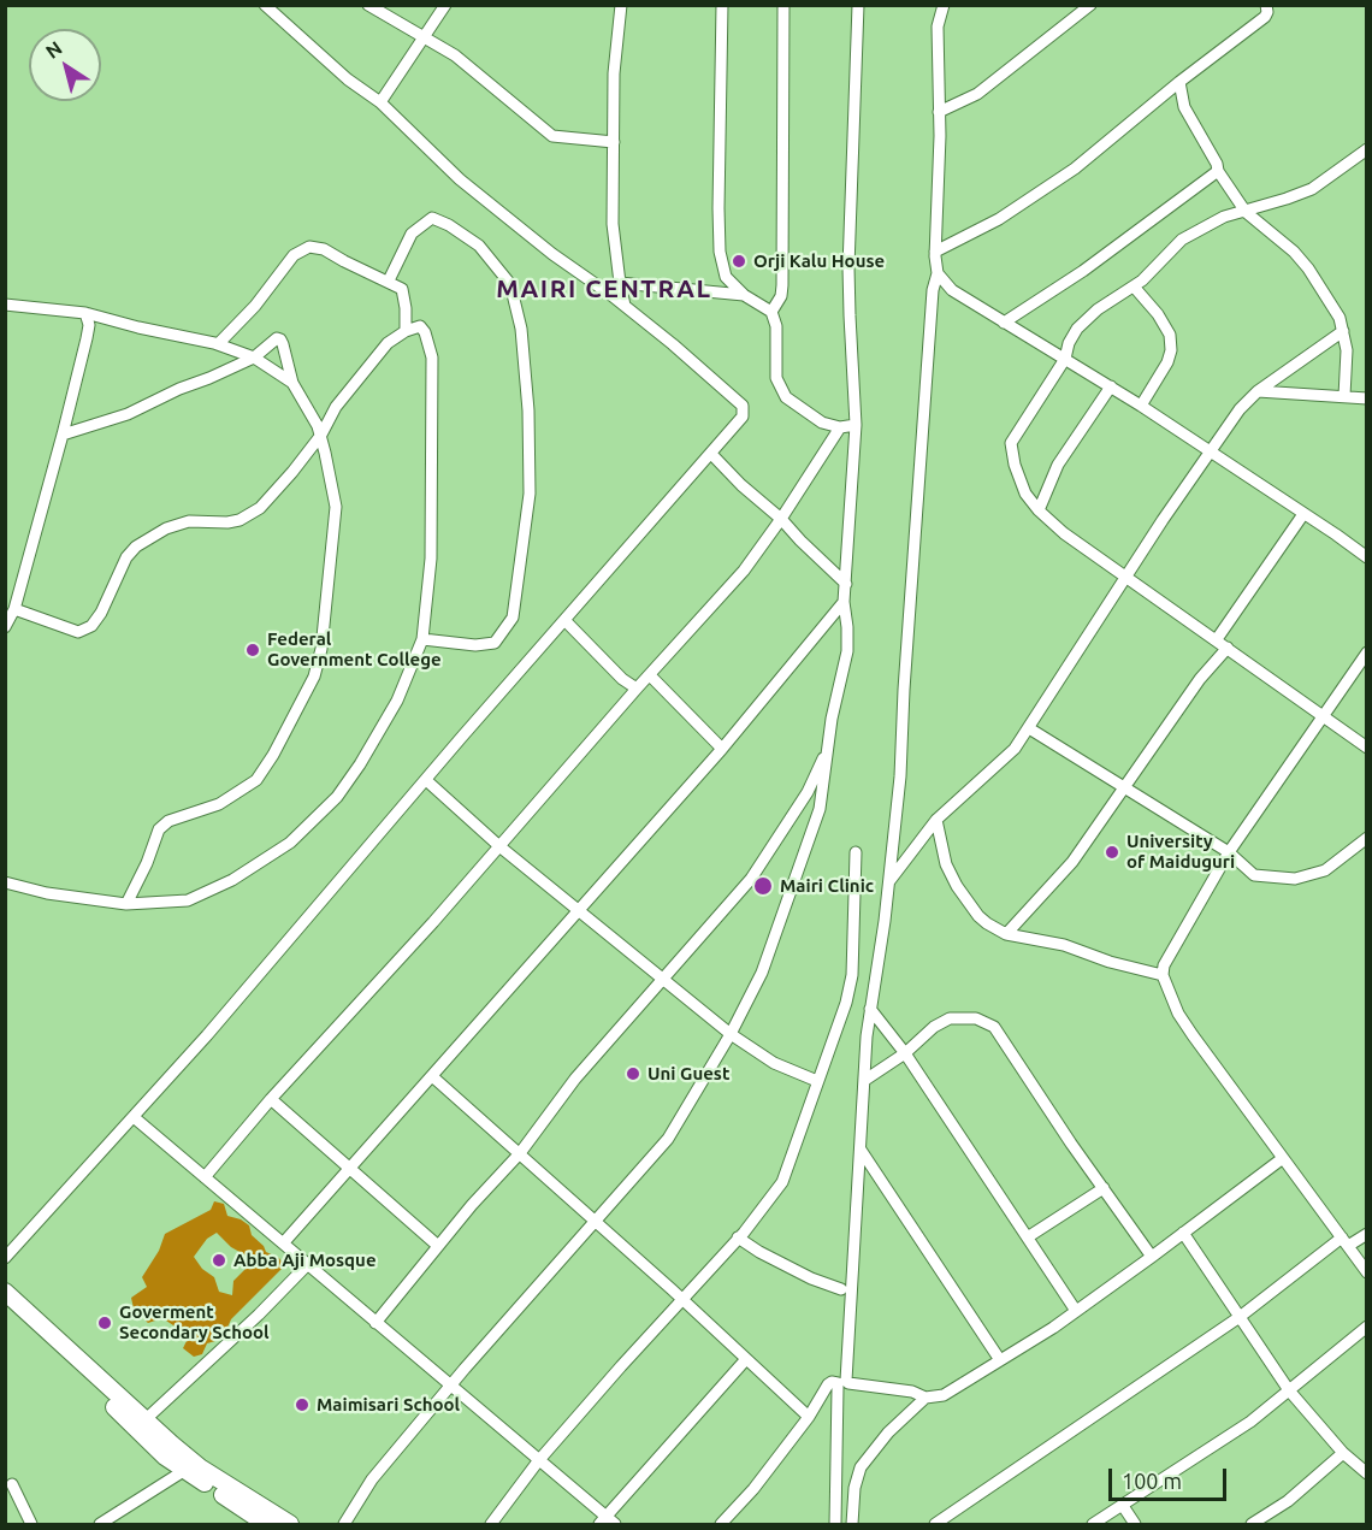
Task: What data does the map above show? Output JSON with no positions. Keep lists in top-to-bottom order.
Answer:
{
  "districts": ["MAIRI CENTRAL"],
  "places": [
    "Orji Kalu House",
    "Federal Government College",
    "University of Maiduguri",
    "Mairi Clinic",
    "Uni Guest",
    "Abba Aji Mosque",
    "Goverment Secondary School",
    "Maimisari School"
  ],
  "scale_bar": "100 m",
  "north": "top left"
}
